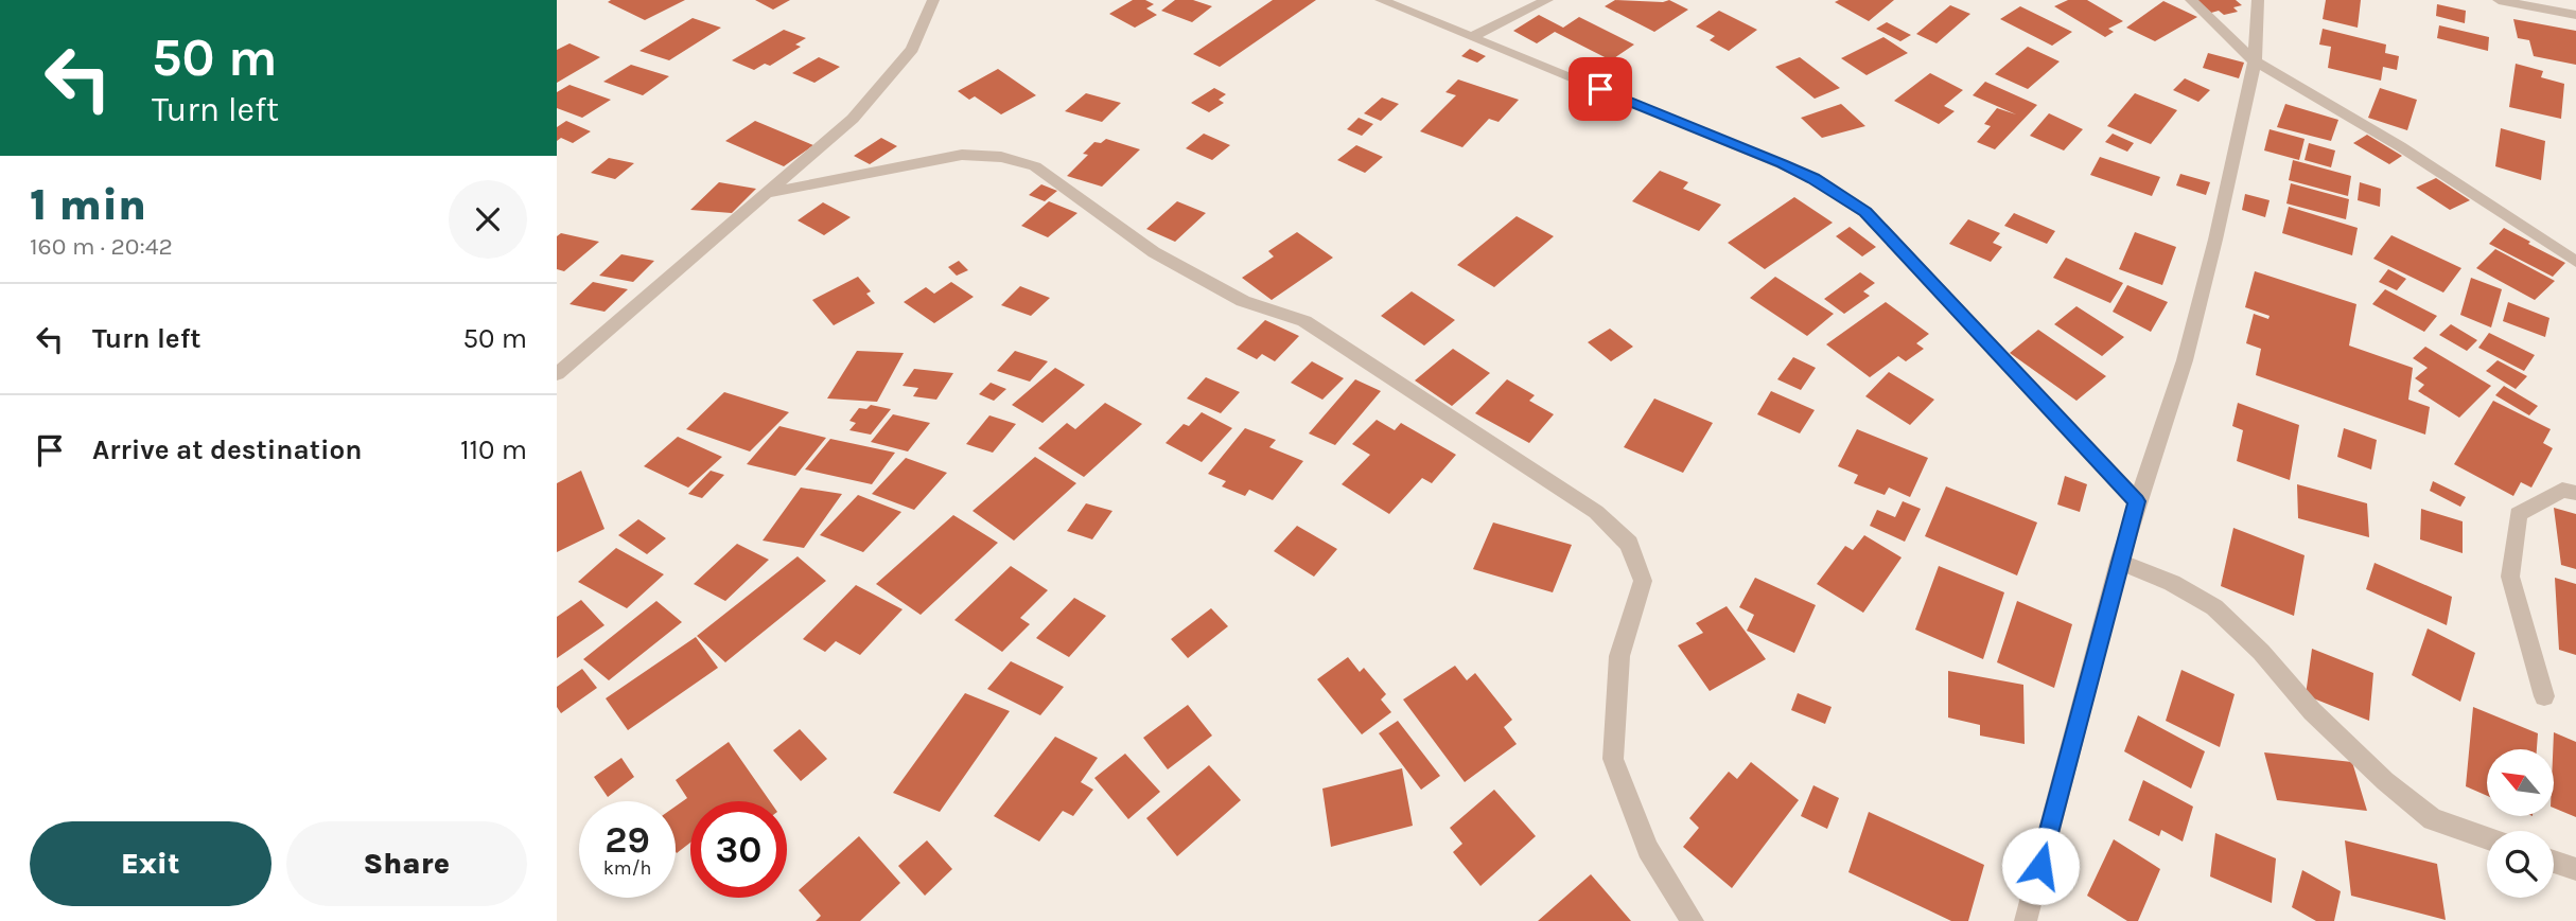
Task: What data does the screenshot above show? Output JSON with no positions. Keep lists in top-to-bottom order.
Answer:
{
  "north": "top left",
  "page": {
    "turn": ["50 m", "Turn left"],
    "heading": ["1 min", "160 m · 20:42"],
    "list": [
      {
        "name": "Turn left",
        "value": "50 m"
      },
      {
        "name": "Arrive at destination",
        "value": "110 m"
      }
    ],
    "speed": "29 km/h",
    "limit": "30",
    "buttons": ["Exit", "Share"]
  }
}
